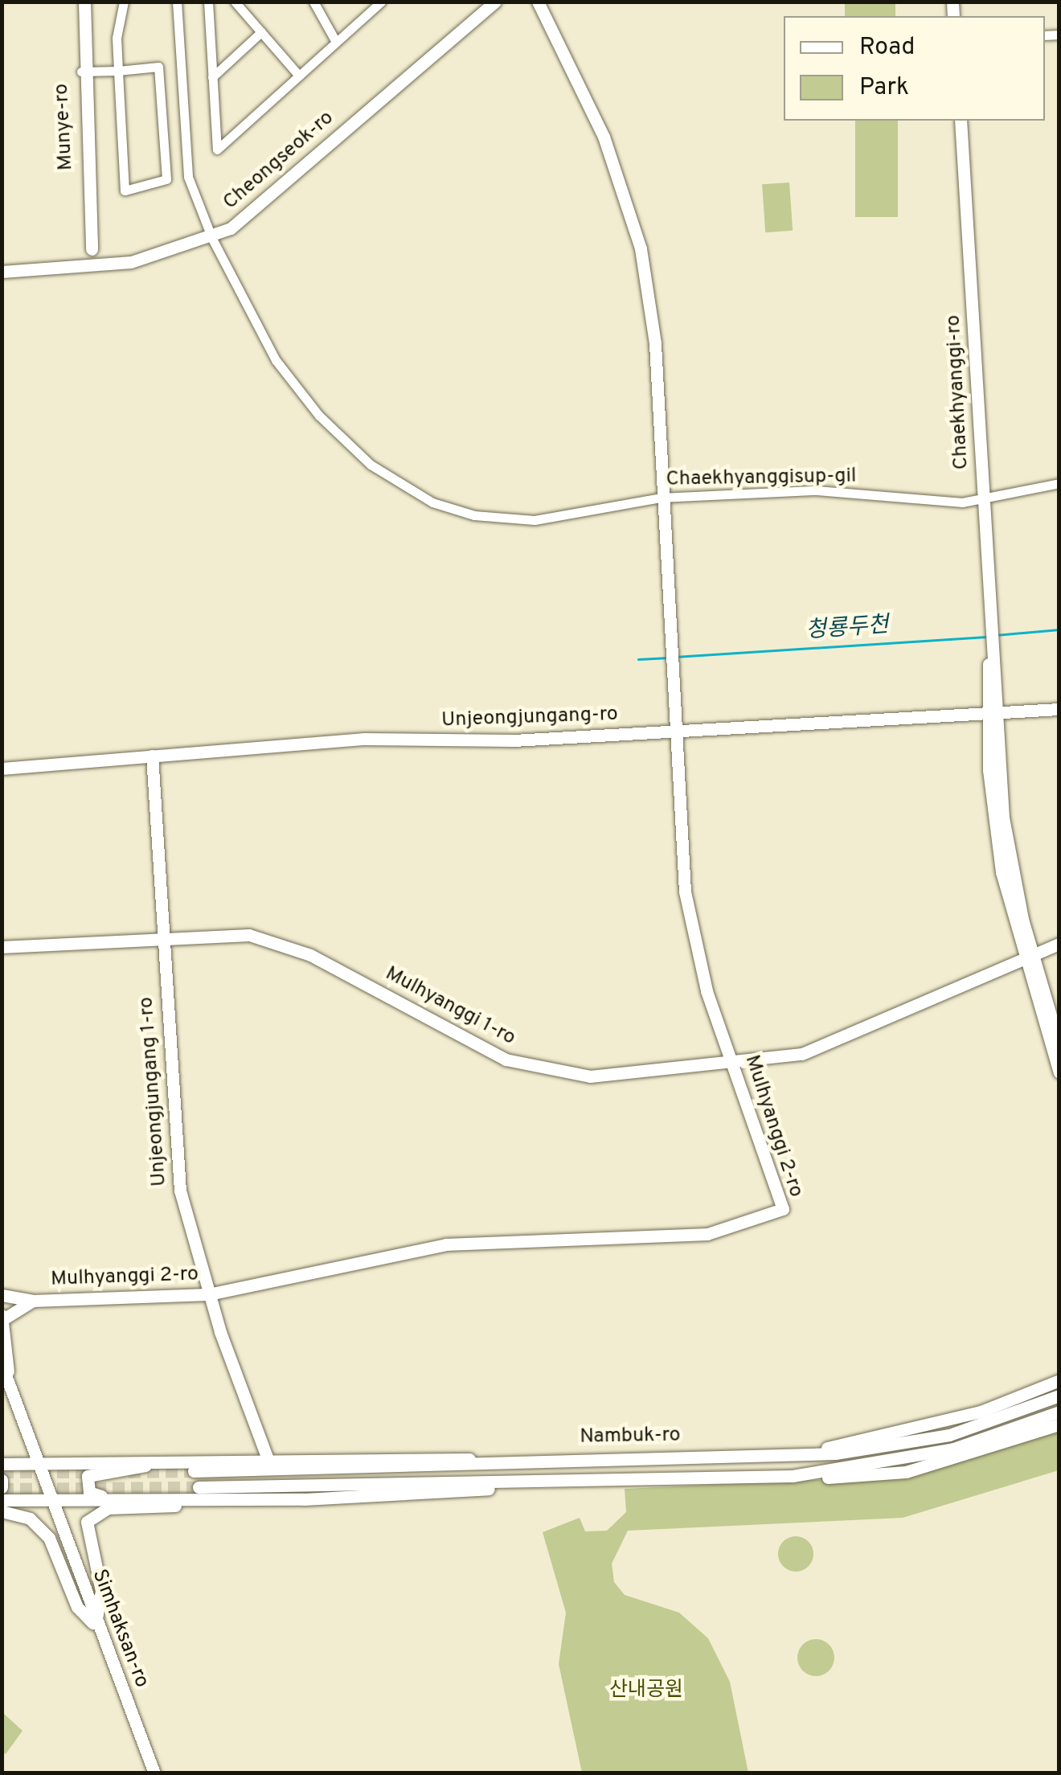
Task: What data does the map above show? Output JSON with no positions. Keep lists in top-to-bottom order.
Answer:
{
  "streets": {
    "street": [
      "Munye-ro",
      "Cheongseok-ro",
      "Chaekhyanggi-ro",
      "Chaekhyanggisup-gil",
      "Unjeongjungang-ro",
      "Mulhyanggi 1-ro",
      "Unjeongjungang 1-ro",
      "Mulhyanggi 2-ro",
      "Nambuk-ro",
      "Simhaksan-ro"
    ]
  },
  "crossings": [
    ["Cheongseok-ro", "Chaekhyanggisup-gil"],
    ["Chaekhyanggi-ro", "Chaekhyanggisup-gil"],
    ["Chaekhyanggi-ro", "Unjeongjungang-ro"],
    ["Chaekhyanggi-ro", "Mulhyanggi 1-ro"],
    ["Chaekhyanggisup-gil", "Mulhyanggi 2-ro"],
    ["Unjeongjungang-ro", "Unjeongjungang 1-ro"],
    ["Unjeongjungang-ro", "Mulhyanggi 2-ro"],
    ["Mulhyanggi 1-ro", "Unjeongjungang 1-ro"],
    ["Mulhyanggi 1-ro", "Mulhyanggi 2-ro"],
    ["Unjeongjungang 1-ro", "Mulhyanggi 2-ro"]
  ],
  "water": ["청룡두천"],
  "parks": ["산내공원"],
  "legend": ["Road", "Park"]
}
